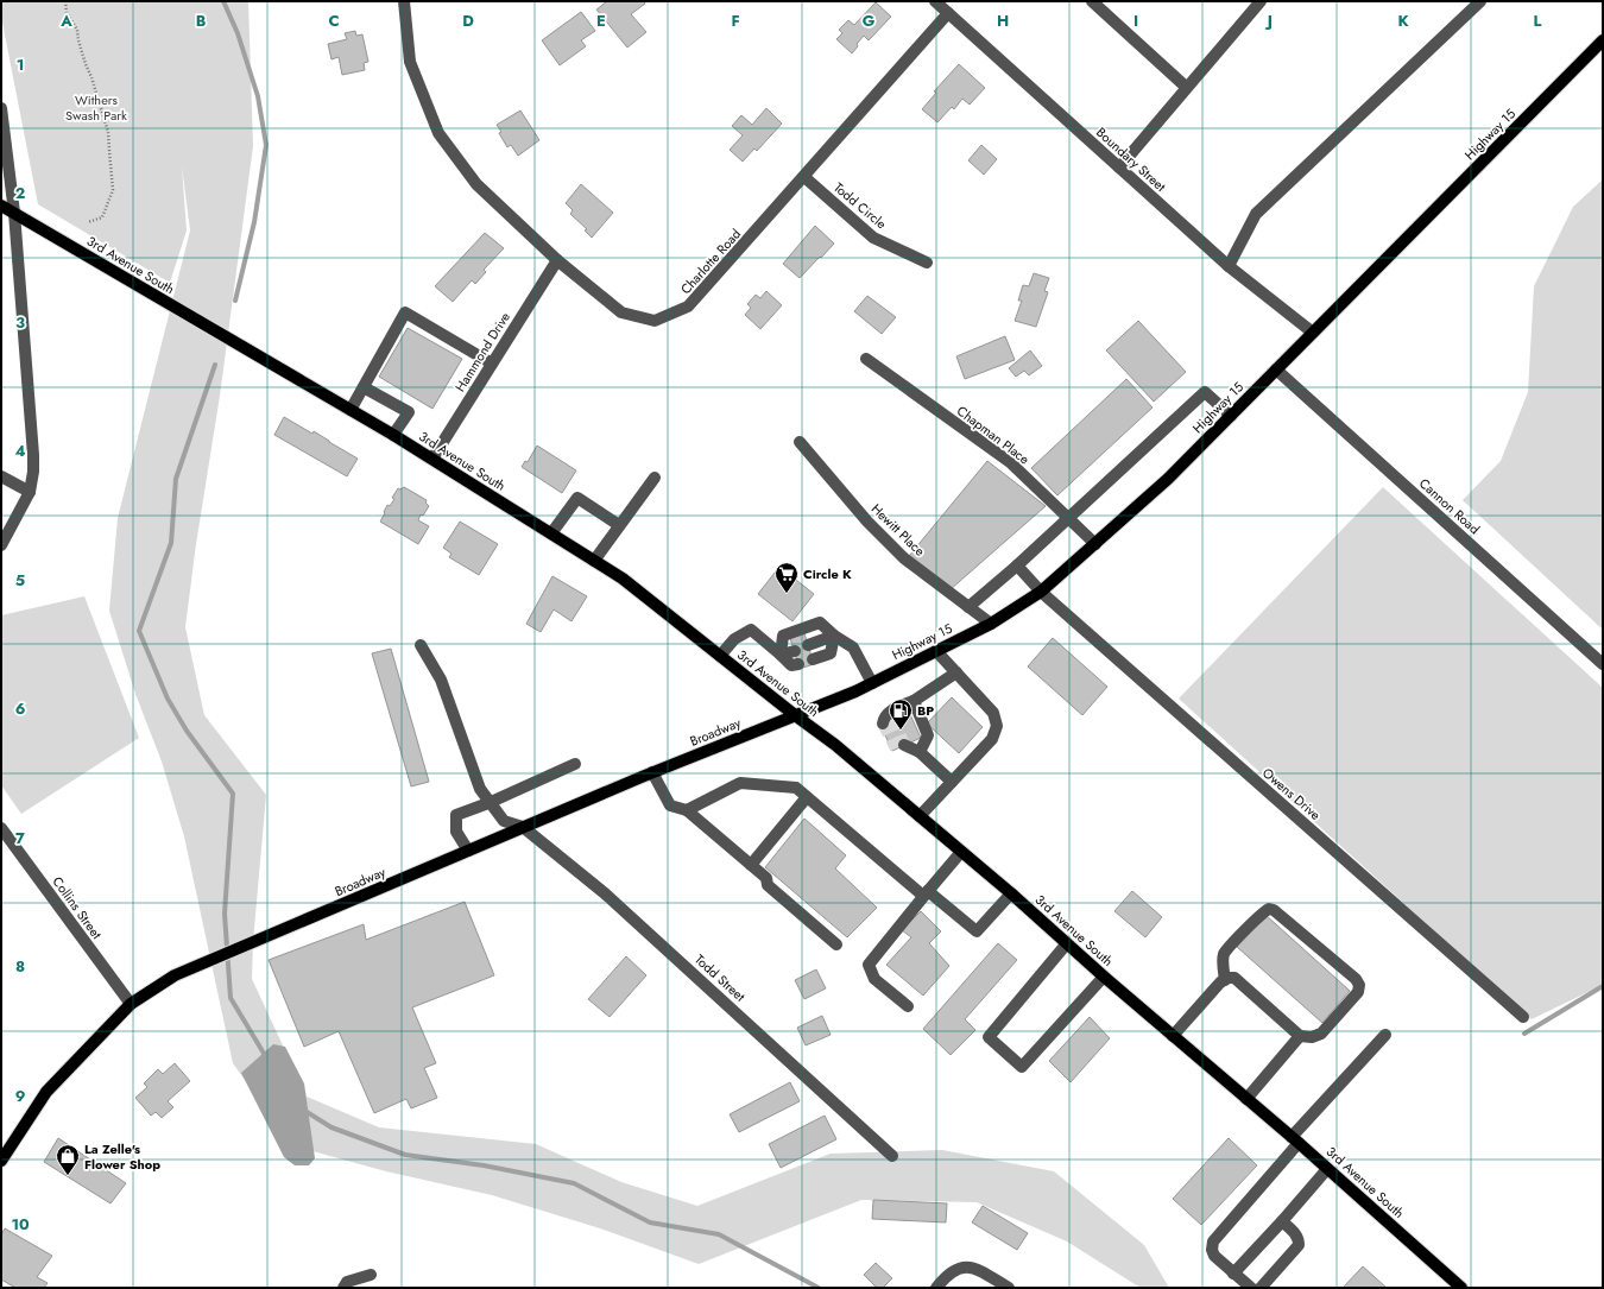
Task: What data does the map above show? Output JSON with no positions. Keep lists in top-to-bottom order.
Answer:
{
  "streets": {
    "main road": ["Highway 15", "3rd Avenue South", "Broadway"],
    "street": [
      "Boundary Street",
      "Todd Circle",
      "Charlotte Road",
      "Hammond Drive",
      "Chapman Place",
      "Cannon Road",
      "Hewitt Place",
      "Owens Drive",
      "Collins Street",
      "Todd Street"
    ]
  },
  "crossings": [
    ["Highway 15", "Boundary Street"],
    ["Highway 15", "3rd Avenue South"],
    ["Highway 15", "Chapman Place"],
    ["Highway 15", "Cannon Road"],
    ["Highway 15", "Hewitt Place"],
    ["Highway 15", "Broadway"],
    ["Highway 15", "Owens Drive"],
    ["Boundary Street", "Charlotte Road"],
    ["Todd Circle", "Charlotte Road"],
    ["Charlotte Road", "Hammond Drive"],
    ["3rd Avenue South", "Hammond Drive"],
    ["3rd Avenue South", "Broadway"],
    ["Broadway", "Collins Street"],
    ["Broadway", "Todd Street"]
  ],
  "parks": ["Withers Swash Park"],
  "places": {
    "supermarket": ["Circle K"],
    "fuel station": ["BP"],
    "shop": ["La Zelle's Flower Shop"]
  },
  "grid": {
    "columns": [
      "A",
      "B",
      "C",
      "D",
      "E",
      "F",
      "G",
      "H",
      "I",
      "J",
      "K",
      "L"
    ],
    "rows": [
      "1",
      "2",
      "3",
      "4",
      "5",
      "6",
      "7",
      "8",
      "9",
      "10"
    ]
  }
}
